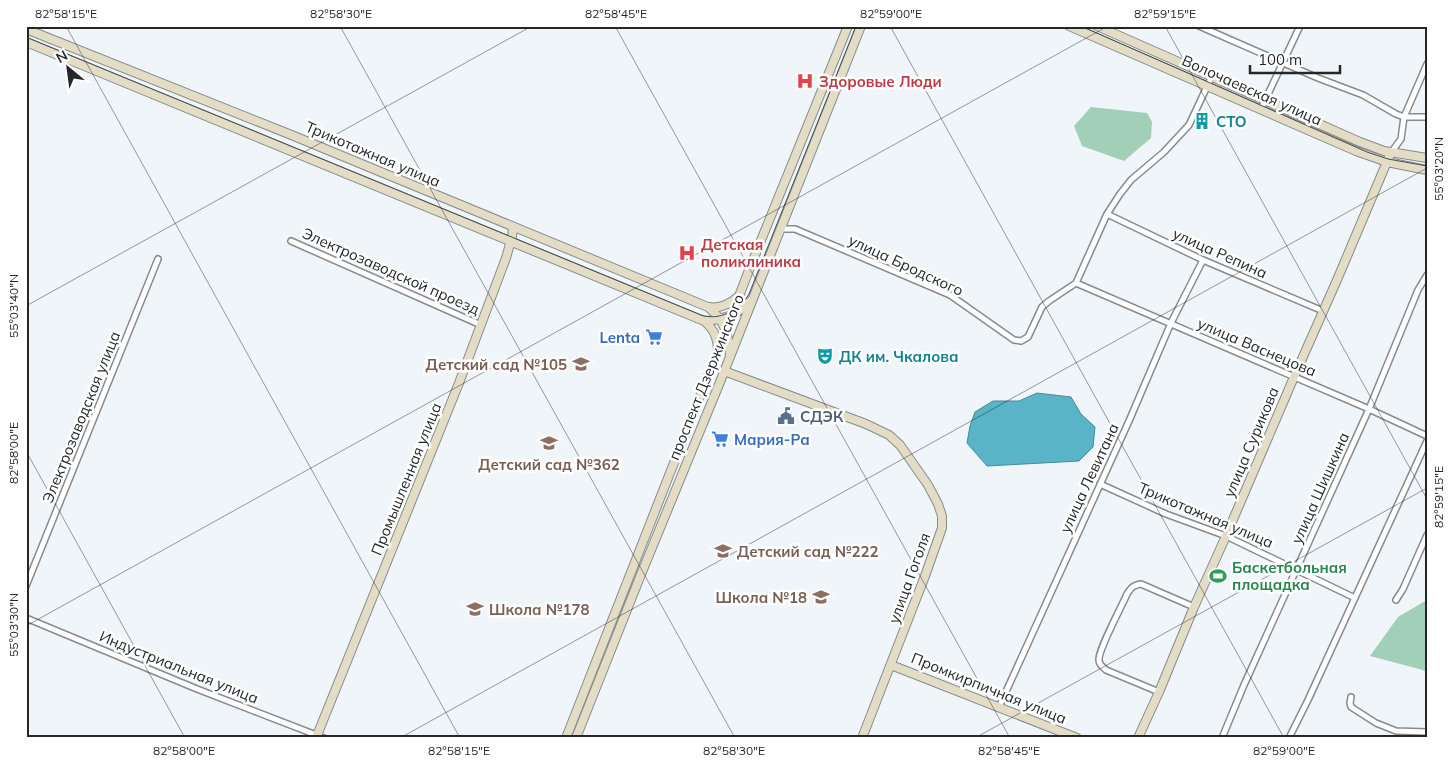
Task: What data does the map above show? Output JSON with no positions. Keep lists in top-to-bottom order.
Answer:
{
  "streets": {
    "main road": [
      "Волочаевская улица",
      "Трикотажная улица",
      "проспект Дзержинского",
      "улица Сурикова",
      "Промышленная улица",
      "улица Гоголя",
      "Промкирпичная улица"
    ],
    "street": [
      "улица Репина",
      "улица Бродского",
      "Электрозаводской проезд",
      "улица Васнецова",
      "Электрозаводская улица",
      "улица Левитана",
      "улица Шишкина",
      "Индустриальная улица"
    ]
  },
  "crossings": [
    ["Волочаевская улица", "улица Сурикова"],
    ["Трикотажная улица", "улица Сурикова"],
    ["Трикотажная улица", "улица Левитана"],
    ["Трикотажная улица", "Промышленная улица"],
    ["Трикотажная улица", "улица Шишкина"],
    ["улица Репина", "улица Сурикова"],
    ["улица Репина", "улица Левитана"],
    ["улица Бродского", "улица Васнецова"],
    ["улица Бродского", "проспект Дзержинского"],
    ["Электрозаводской проезд", "Промышленная улица"],
    ["улица Васнецова", "улица Сурикова"],
    ["улица Васнецова", "улица Левитана"],
    ["улица Васнецова", "улица Шишкина"],
    ["проспект Дзержинского", "улица Гоголя"],
    ["улица Левитана", "Промкирпичная улица"],
    ["Промышленная улица", "Индустриальная улица"],
    ["улица Гоголя", "Промкирпичная улица"]
  ],
  "places": {
    "hospital": ["Здоровые Люди", "Детская поликлиника"],
    "building": ["СТО"],
    "supermarket": ["Lenta", "Мария-Ра"],
    "theatre": ["ДК им. Чкалова"],
    "school or university": [
      "Детский сад №105",
      "Детский сад №362",
      "Детский сад №222",
      "Школа №18",
      "Школа №178"
    ],
    "public building": ["СДЭК"],
    "sports": ["Баскетбольная площадка"]
  },
  "scale_bar": "100 m",
  "north": "top left",
  "coordinates": [
    "82°58'15\"E",
    "82°58'30\"E",
    "82°58'45\"E",
    "82°59'00\"E",
    "82°59'15\"E",
    "55°03'20\"N",
    "55°03'40\"N",
    "82°58'00\"E",
    "55°03'30\"N"
  ]
}
